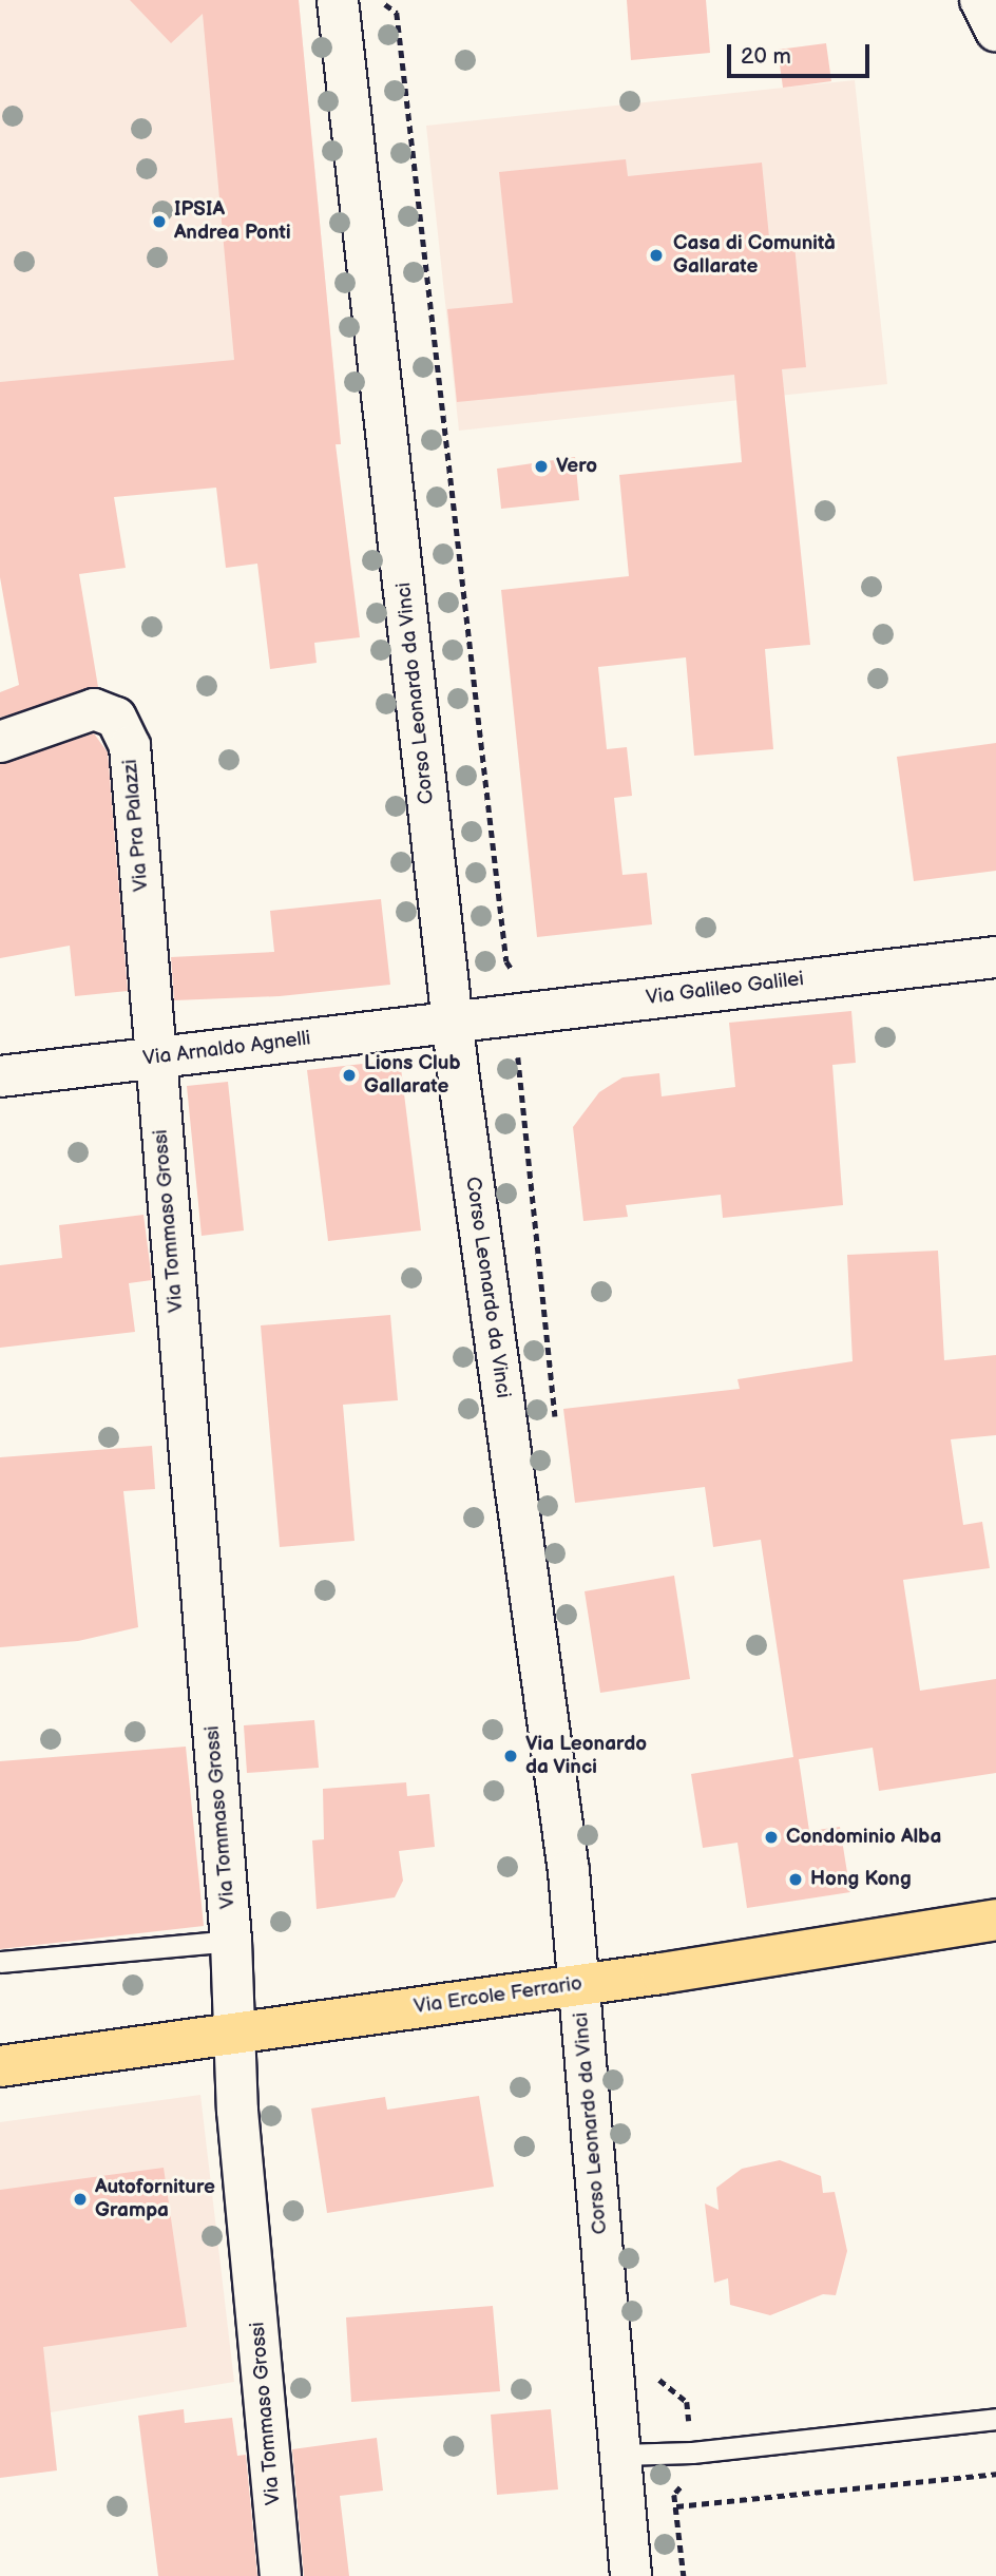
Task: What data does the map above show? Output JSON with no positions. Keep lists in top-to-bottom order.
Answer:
{
  "streets": {
    "main road": ["Via Ercole Ferrario"],
    "street": [
      "Corso Leonardo da Vinci",
      "Via Pra Palazzi",
      "Via Galileo Galilei",
      "Via Arnaldo Agnelli",
      "Via Tommaso Grossi"
    ]
  },
  "crossings": [
    ["Corso Leonardo da Vinci", "Via Galileo Galilei"],
    ["Corso Leonardo da Vinci", "Via Arnaldo Agnelli"],
    ["Corso Leonardo da Vinci", "Via Ercole Ferrario"],
    ["Via Pra Palazzi", "Via Arnaldo Agnelli"],
    ["Via Pra Palazzi", "Via Tommaso Grossi"],
    ["Via Galileo Galilei", "Via Arnaldo Agnelli"],
    ["Via Arnaldo Agnelli", "Via Tommaso Grossi"],
    ["Via Tommaso Grossi", "Via Ercole Ferrario"]
  ],
  "places": [
    "IPSIA Andrea Ponti",
    "Casa di Comunità Gallarate",
    "Vero",
    "Lions Club Gallarate",
    "Via Leonardo da Vinci",
    "Condominio Alba",
    "Hong Kong",
    "Autoforniture Grampa"
  ],
  "scale_bar": "20 m"
}
